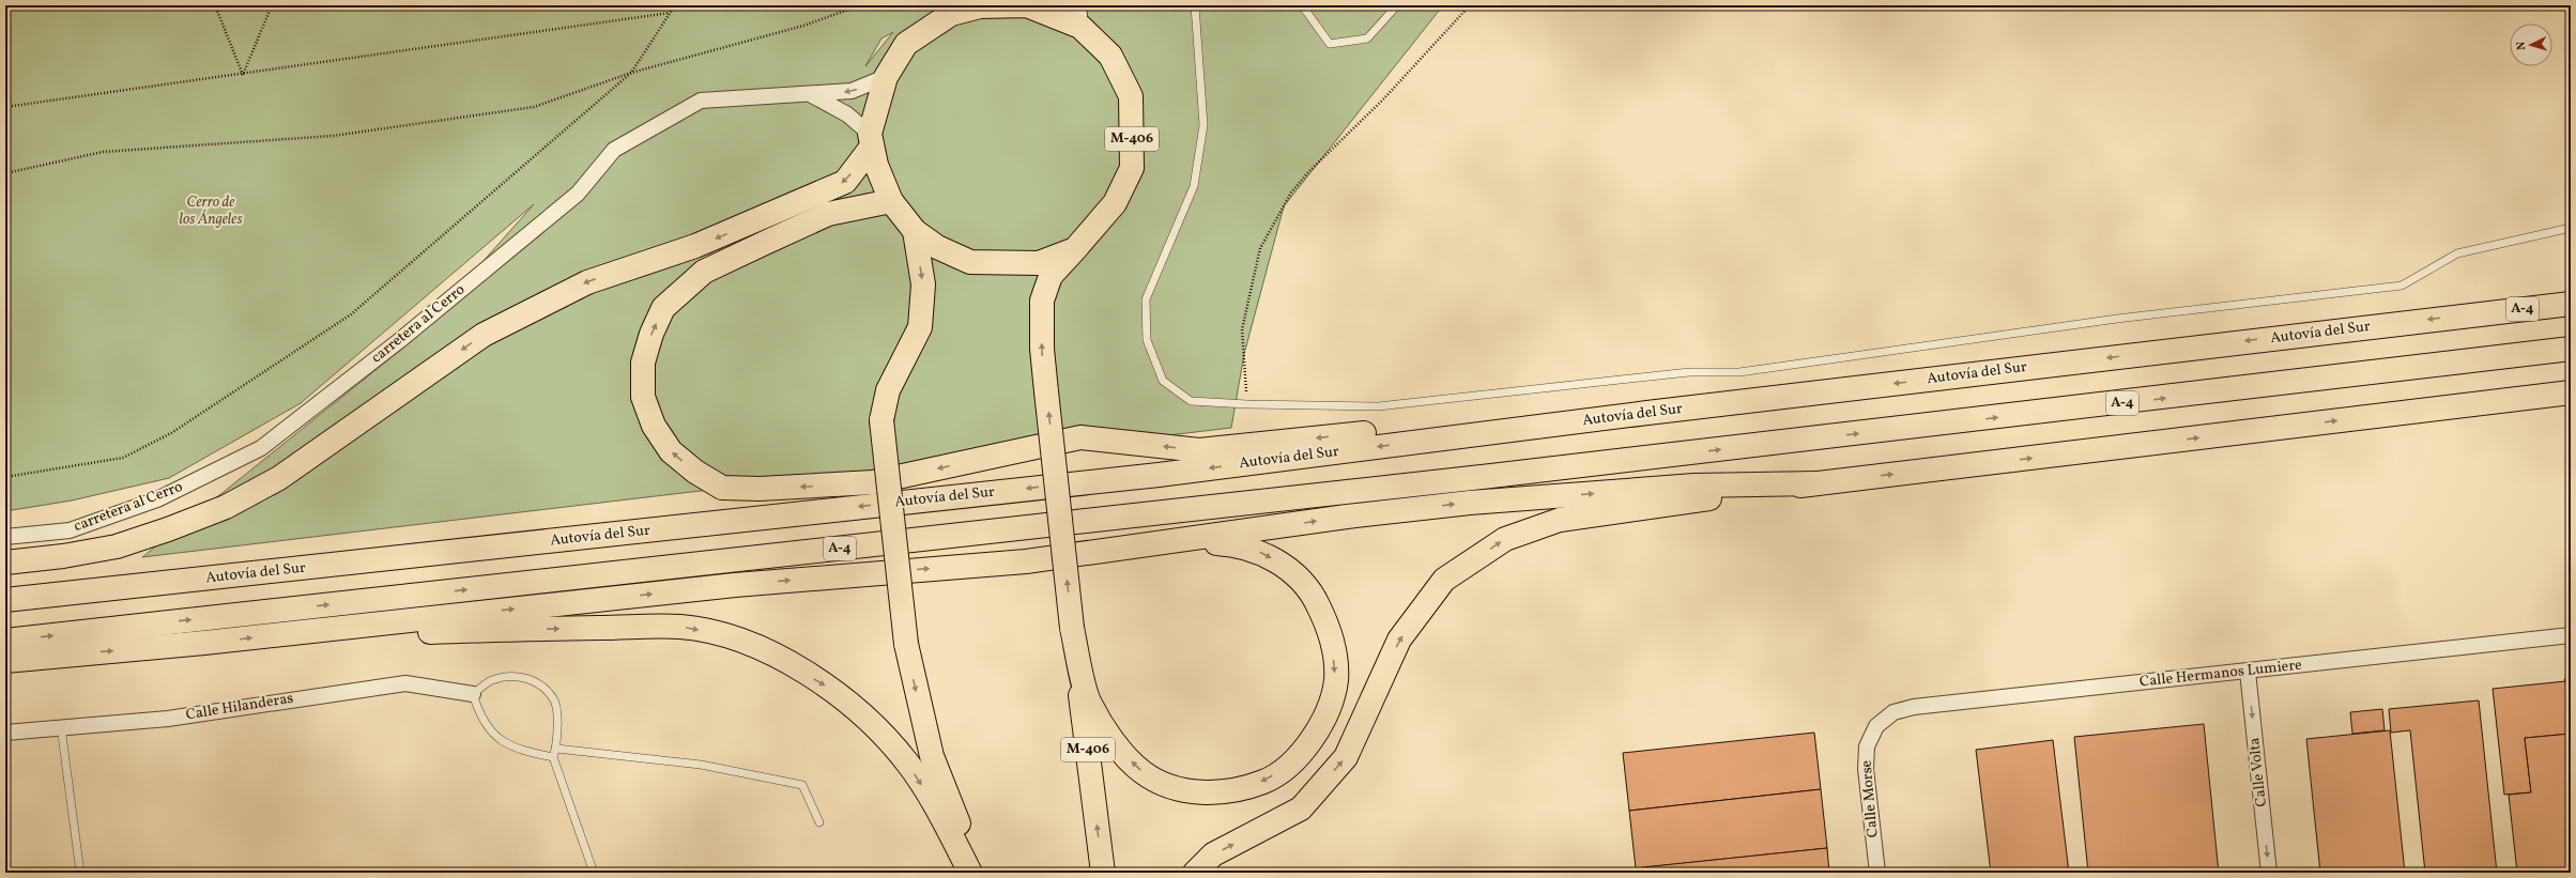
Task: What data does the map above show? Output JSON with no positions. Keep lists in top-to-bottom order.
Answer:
{
  "streets": {
    "highway": ["M-406", "A-4", "Autovía del Sur"],
    "street": [
      "carretera al Cerro",
      "Calle Hermanos Lumiere",
      "Calle Hilanderas",
      "Calle Volta",
      "Calle Morse"
    ]
  },
  "crossings": [
    ["M-406", "carretera al Cerro"],
    ["Calle Hermanos Lumiere", "Calle Volta"],
    ["Calle Hermanos Lumiere", "Calle Morse"]
  ],
  "one_way": ["Calle Volta"],
  "parks": ["Cerro de los Ángeles"],
  "north": "left"
}
